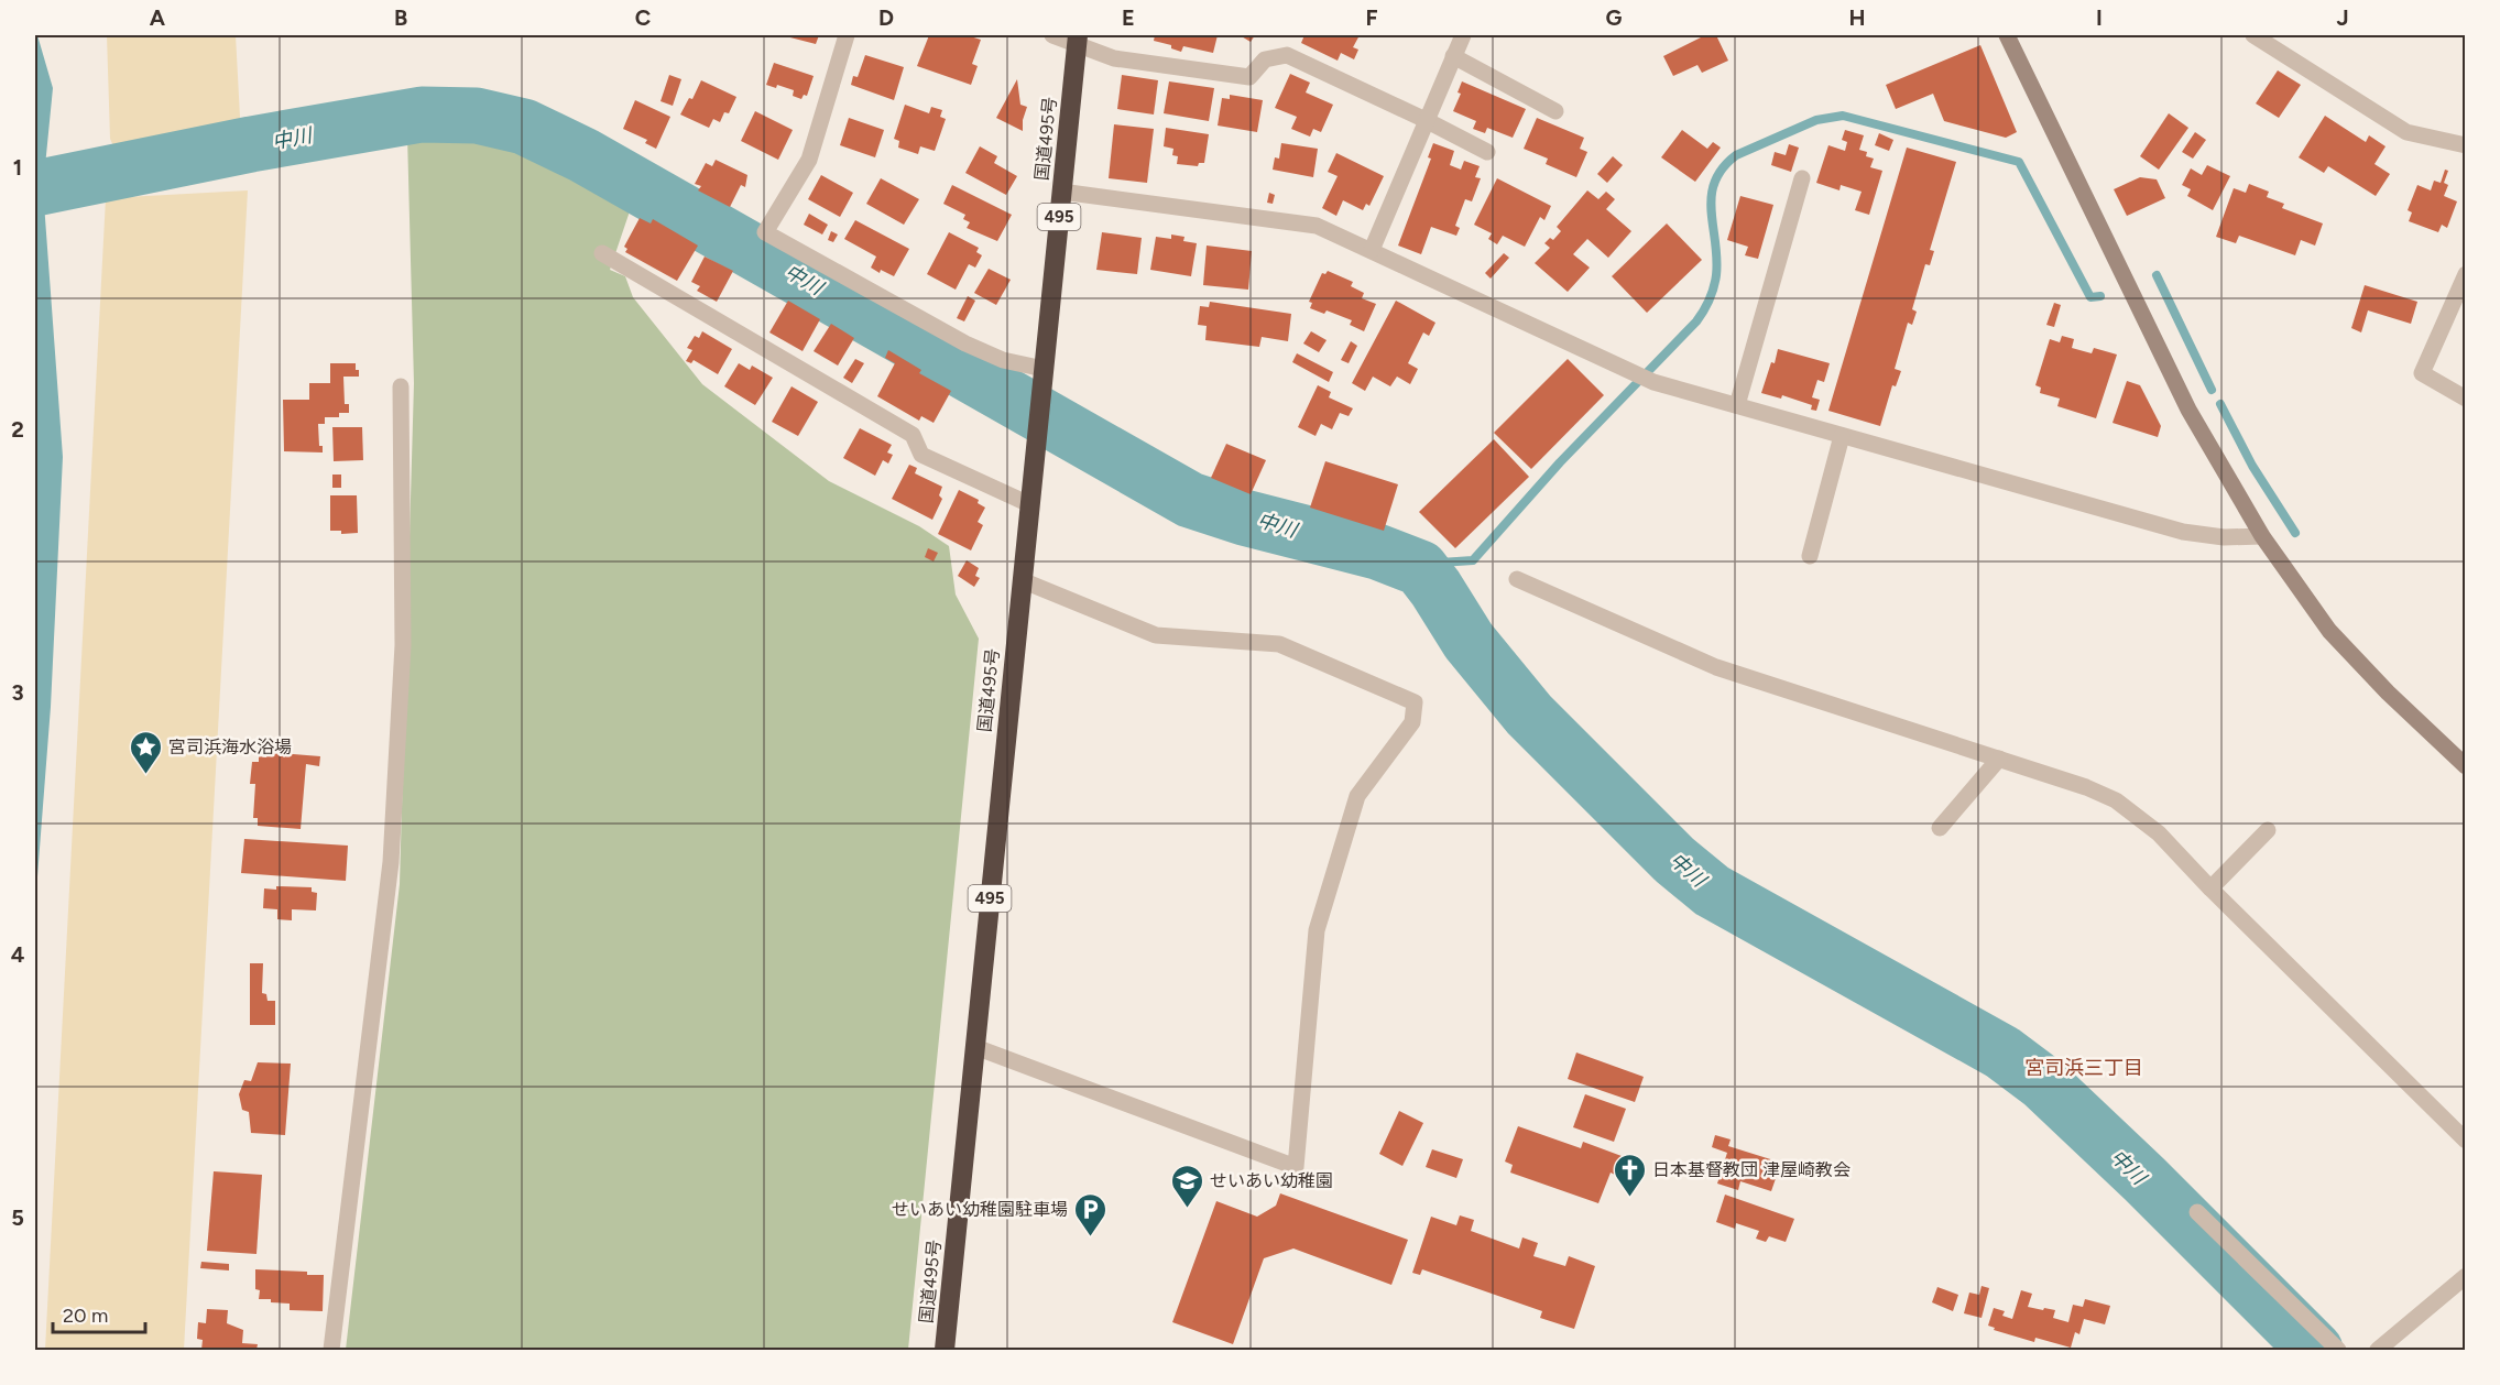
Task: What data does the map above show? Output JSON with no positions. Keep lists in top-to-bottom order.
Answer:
{
  "streets": {
    "highway": ["国道495号", "495"]
  },
  "districts": ["宮司浜三丁目"],
  "water": ["中川"],
  "places": {
    "place": ["宮司浜海水浴場"],
    "church": ["日本基督教団 津屋崎教会"],
    "school or university": ["せいあい幼稚園"],
    "parking": ["せいあい幼稚園駐車場"]
  },
  "scale_bar": "20 m",
  "grid": {
    "columns": [
      "A",
      "B",
      "C",
      "D",
      "E",
      "F",
      "G",
      "H",
      "I",
      "J"
    ],
    "rows": [
      "1",
      "2",
      "3",
      "4",
      "5"
    ]
  }
}
